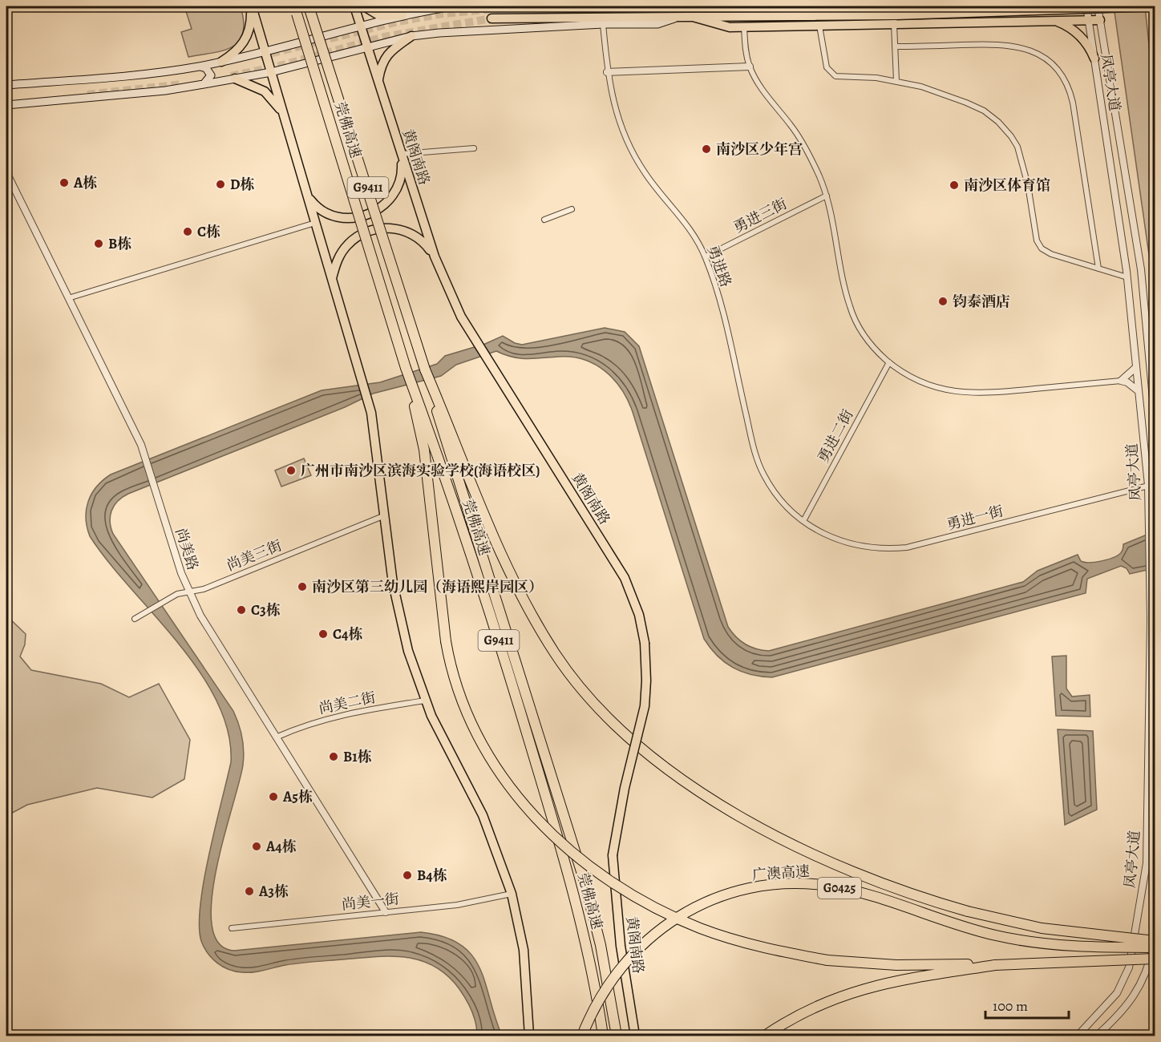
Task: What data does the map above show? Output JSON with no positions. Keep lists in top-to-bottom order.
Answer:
{
  "streets": {
    "highway": [
      "莞佛高速",
      "G9411",
      "广澳高速",
      "G0425"
    ],
    "main road": ["黄阁南路"],
    "street": [
      "凤亭大道",
      "勇进三街",
      "勇进路",
      "勇进二街",
      "勇进一街",
      "尚美路",
      "尚美三街",
      "尚美二街",
      "尚美一街"
    ]
  },
  "crossings": [
    ["凤亭大道", "勇进一街"],
    ["勇进三街", "勇进路"],
    ["勇进路", "勇进二街"],
    ["勇进路", "勇进一街"],
    ["勇进二街", "勇进一街"],
    ["尚美路", "尚美三街"],
    ["尚美路", "尚美二街"],
    ["尚美路", "尚美一街"]
  ],
  "places": [
    "南沙区少年宫",
    "A栋",
    "D栋",
    "南沙区体育馆",
    "C栋",
    "B栋",
    "钧泰酒店",
    "广州市南沙区滨海实验学校(海语校区)",
    "南沙区第三幼儿园（海语熙岸园区）",
    "C3栋",
    "C4栋",
    "B1栋",
    "A5栋",
    "A4栋",
    "B4栋",
    "A3栋"
  ],
  "scale_bar": "100 m"
}
